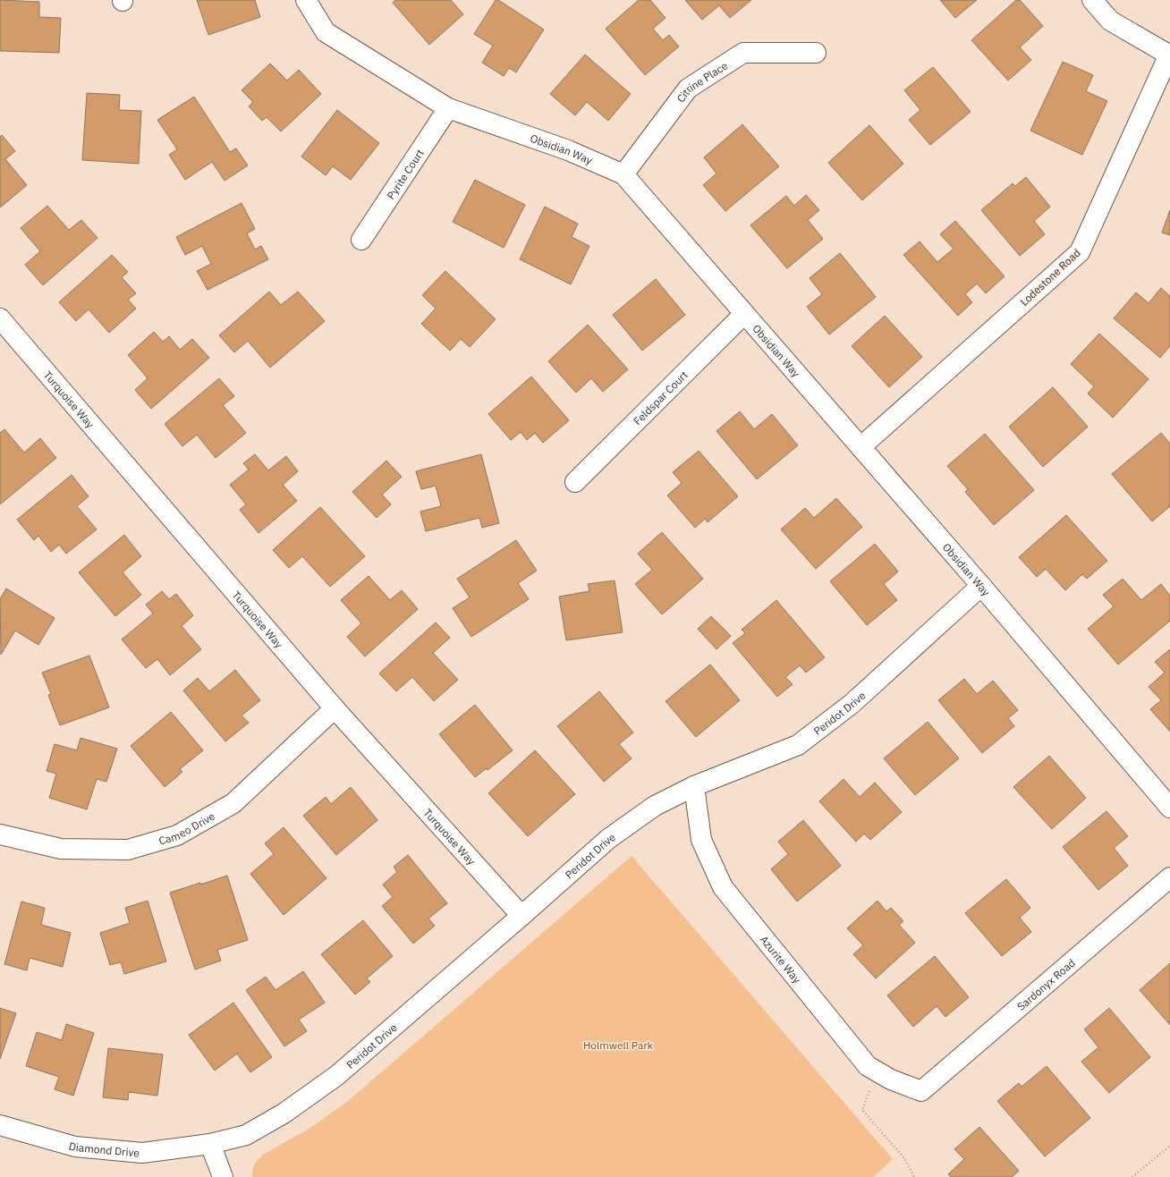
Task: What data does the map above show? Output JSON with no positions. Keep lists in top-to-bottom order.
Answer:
{
  "streets": {
    "street": [
      "Citrine Place",
      "Obsidian Way",
      "Pyrite Court",
      "Lodestone Road",
      "Feldspar Court",
      "Turquoise Way",
      "Peridot Drive",
      "Cameo Drive",
      "Azurite Way",
      "Sardonyx Road",
      "Diamond Drive"
    ]
  },
  "crossings": [
    ["Citrine Place", "Obsidian Way"],
    ["Obsidian Way", "Pyrite Court"],
    ["Obsidian Way", "Lodestone Road"],
    ["Obsidian Way", "Feldspar Court"],
    ["Obsidian Way", "Peridot Drive"],
    ["Turquoise Way", "Peridot Drive"],
    ["Turquoise Way", "Cameo Drive"],
    ["Peridot Drive", "Azurite Way"],
    ["Peridot Drive", "Diamond Drive"],
    ["Azurite Way", "Sardonyx Road"]
  ],
  "parks": ["Holmwell Park"]
}
